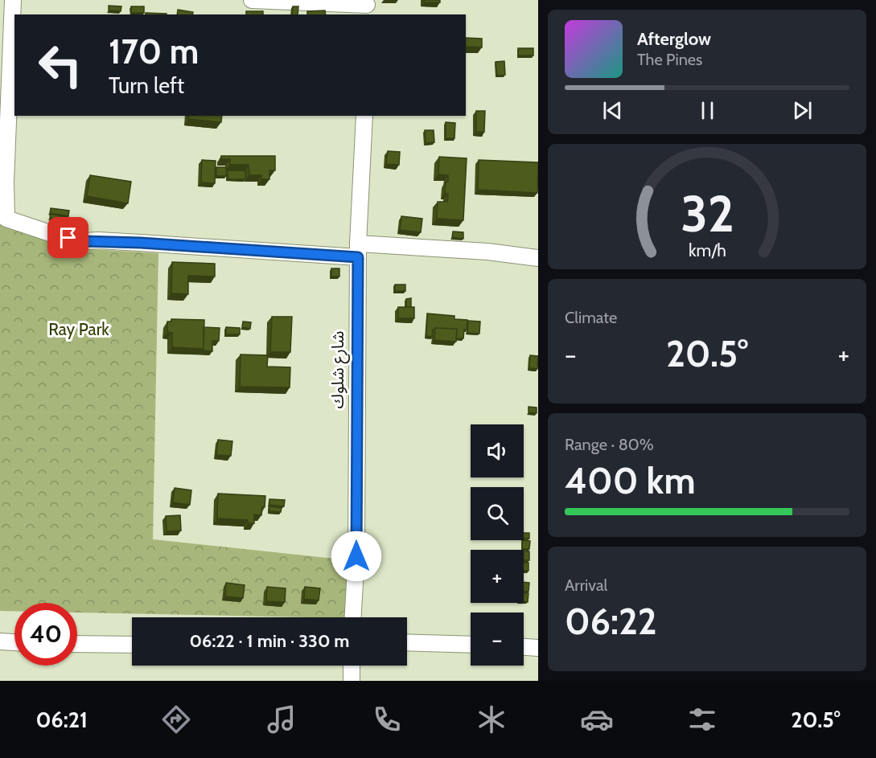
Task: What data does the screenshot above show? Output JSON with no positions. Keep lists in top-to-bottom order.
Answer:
{
  "streets": {
    "street": ["شارع شلوك"]
  },
  "parks": ["Ray Park"],
  "page": {
    "turn": ["170 m", "Turn left"],
    "song": ["Afterglow", "The Pines"],
    "tile": [
      "Climate",
      ["Range · 80%", "400 km"],
      ["Arrival", "06:22"]
    ],
    "heat": ["−", "20.5°", "+"],
    "map_buttons": ["+", "−"],
    "limit": "40",
    "trip": "06:22 · 1 min · 330 m",
    "tabs": ["06:21", "20.5°"],
    "gauge": ["32", "km/h"]
  }
}
